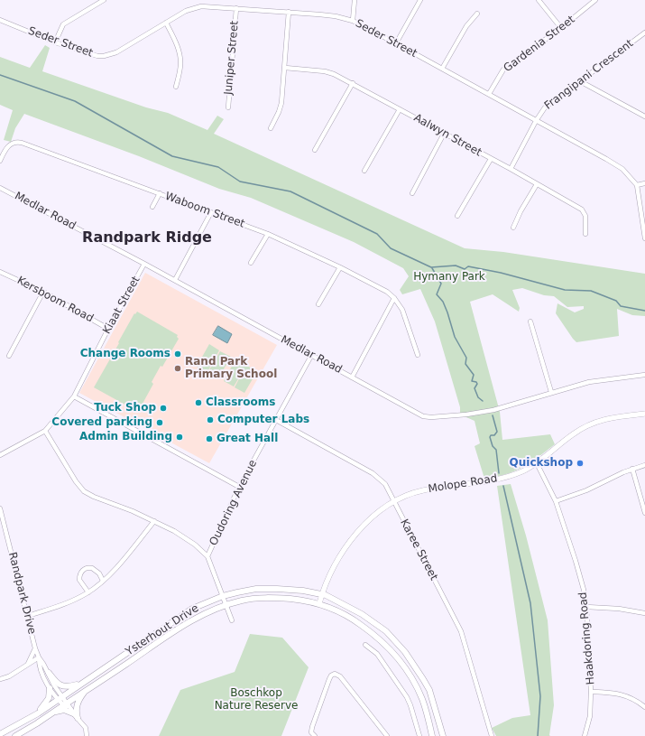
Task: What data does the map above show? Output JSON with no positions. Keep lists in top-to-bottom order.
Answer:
{
  "streets": {
    "main road": ["Ysterhout Drive"],
    "street": [
      "Seder Street",
      "Gardenia Street",
      "Juniper Street",
      "Frangipani Crescent",
      "Aalwyn Street",
      "Waboom Street",
      "Medlar Road",
      "Kersboom Road",
      "Kiaat Street",
      "Molope Road",
      "Oudoring Avenue",
      "Karee Street",
      "Randpark Drive",
      "Haakdoring Road"
    ]
  },
  "crossings": [
    ["Seder Street", "Gardenia Street"],
    ["Seder Street", "Juniper Street"],
    ["Seder Street", "Frangipani Crescent"],
    ["Frangipani Crescent", "Aalwyn Street"],
    ["Medlar Road", "Kiaat Street"],
    ["Medlar Road", "Oudoring Avenue"],
    ["Kersboom Road", "Kiaat Street"],
    ["Molope Road", "Karee Street"],
    ["Molope Road", "Ysterhout Drive"],
    ["Molope Road", "Haakdoring Road"],
    ["Oudoring Avenue", "Karee Street"],
    ["Randpark Drive", "Ysterhout Drive"]
  ],
  "districts": ["Randpark Ridge"],
  "parks": ["Hymany Park", "Boschkop Nature Reserve"],
  "places": [
    "Change Rooms",
    "Rand Park Primary School",
    "Classrooms",
    "Tuck Shop",
    "Computer Labs",
    "Covered parking",
    "Admin Building",
    "Great Hall",
    "Quickshop"
  ]
}
